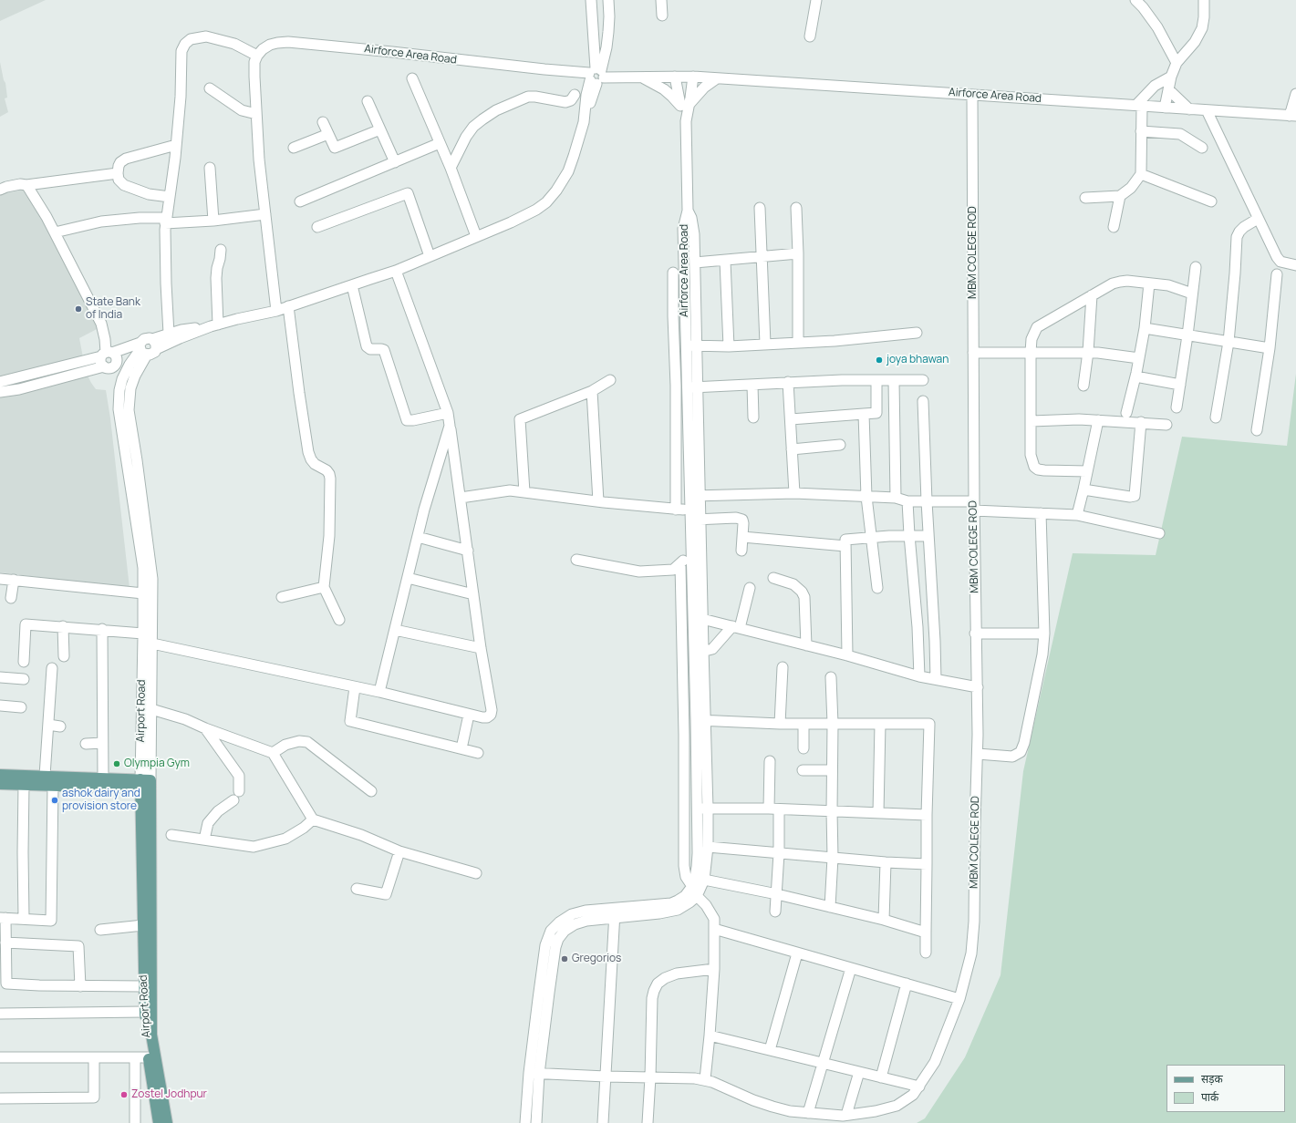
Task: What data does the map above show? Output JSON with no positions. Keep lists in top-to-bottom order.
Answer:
{
  "streets": {
    "main road": ["Airport Road"],
    "street": ["Airforce Area Road", "MBM COLEGE ROD"]
  },
  "crossings": [
    ["Airforce Area Road", "MBM COLEGE ROD"]
  ],
  "places": [
    "State Bank of India",
    "joya bhawan",
    "Olympia Gym",
    "ashok dairy and provision store",
    "Gregorios",
    "Zostel Jodhpur"
  ],
  "legend": ["सड़क", "पार्क"]
}
